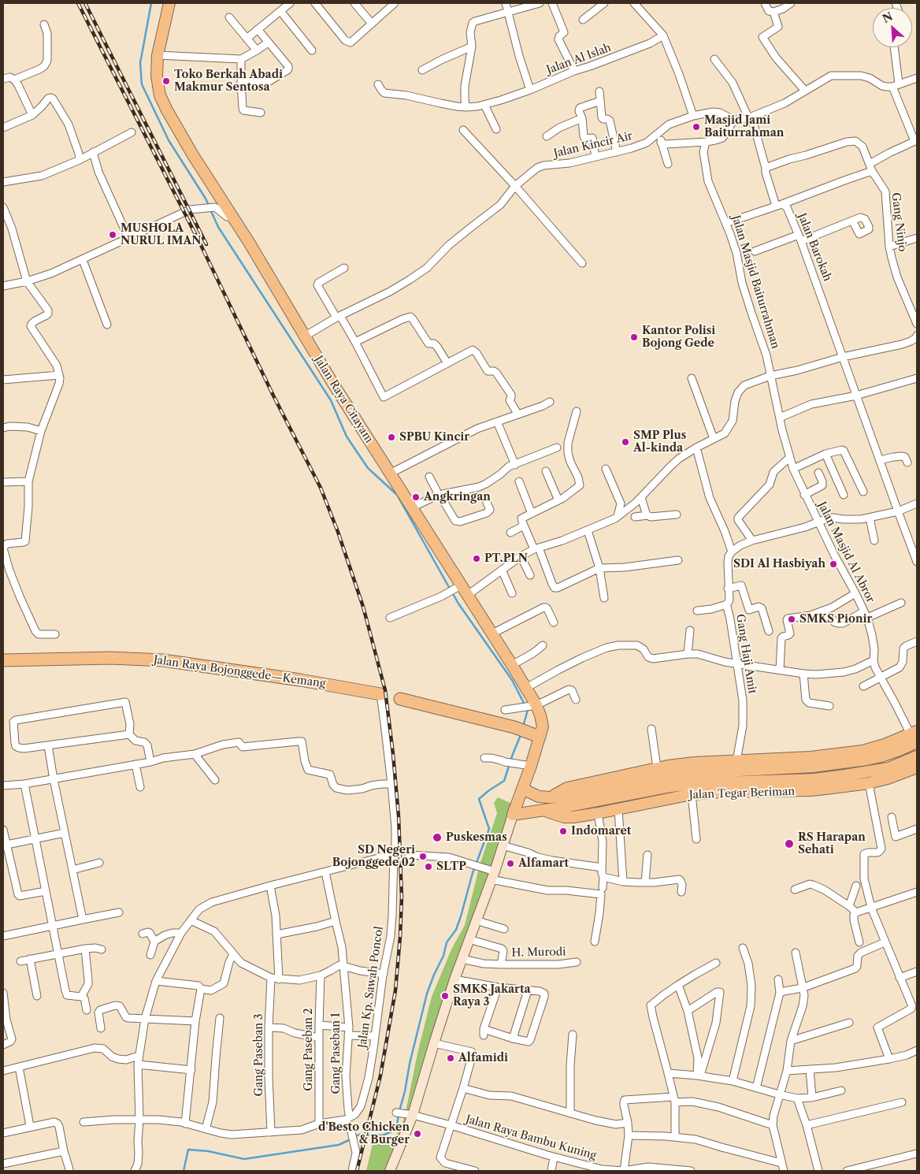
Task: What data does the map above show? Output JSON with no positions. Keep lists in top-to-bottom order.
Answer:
{
  "streets": {
    "highway": ["Jalan Raya Bojonggede—Kemang"],
    "main road": ["Jalan Raya Citayam", "Jalan Tegar Beriman"],
    "street": [
      "Jalan Al Islah",
      "Jalan Kincir Air",
      "Gang Ninjo",
      "Jalan Barokah",
      "Jalan Masjid Baiturrahman",
      "Jalan Masjid Al Abror",
      "Gang Haji Amit",
      "H. Murodi",
      "Jalan Kp. Sawah Poncol",
      "Gang Paseban 2",
      "Gang Paseban 1",
      "Gang Paseban 3",
      "Jalan Raya Bambu Kuning"
    ]
  },
  "crossings": [
    ["Jalan Kincir Air", "Jalan Raya Citayam"],
    ["Gang Ninjo", "Jalan Barokah"],
    ["Jalan Masjid Baiturrahman", "Jalan Masjid Al Abror"],
    ["Jalan Raya Citayam", "Jalan Tegar Beriman"],
    ["Jalan Masjid Al Abror", "Jalan Tegar Beriman"],
    ["Gang Haji Amit", "Jalan Tegar Beriman"],
    ["Jalan Raya Bojonggede—Kemang", "Jalan Kp. Sawah Poncol"],
    ["Jalan Kp. Sawah Poncol", "Gang Paseban 1"]
  ],
  "places": [
    "Toko Berkah Abadi Makmur Sentosa",
    "Masjid Jami Baiturrahman",
    "MUSHOLA NURUL IMAN",
    "Kantor Polisi Bojong Gede",
    "SPBU Kincir",
    "SMP Plus Al-kinda",
    "Angkringan",
    "PT.PLN",
    "SDI Al Hasbiyah",
    "SMKS Pionir",
    "Indomaret",
    "Puskesmas",
    "RS Harapan Sehati",
    "SD Negeri Bojonggede 02",
    "Alfamart",
    "SLTP",
    "SMKS Jakarta Raya 3",
    "Alfamidi",
    "d'Besto Chicken & Burger"
  ],
  "north": "top left"
}
